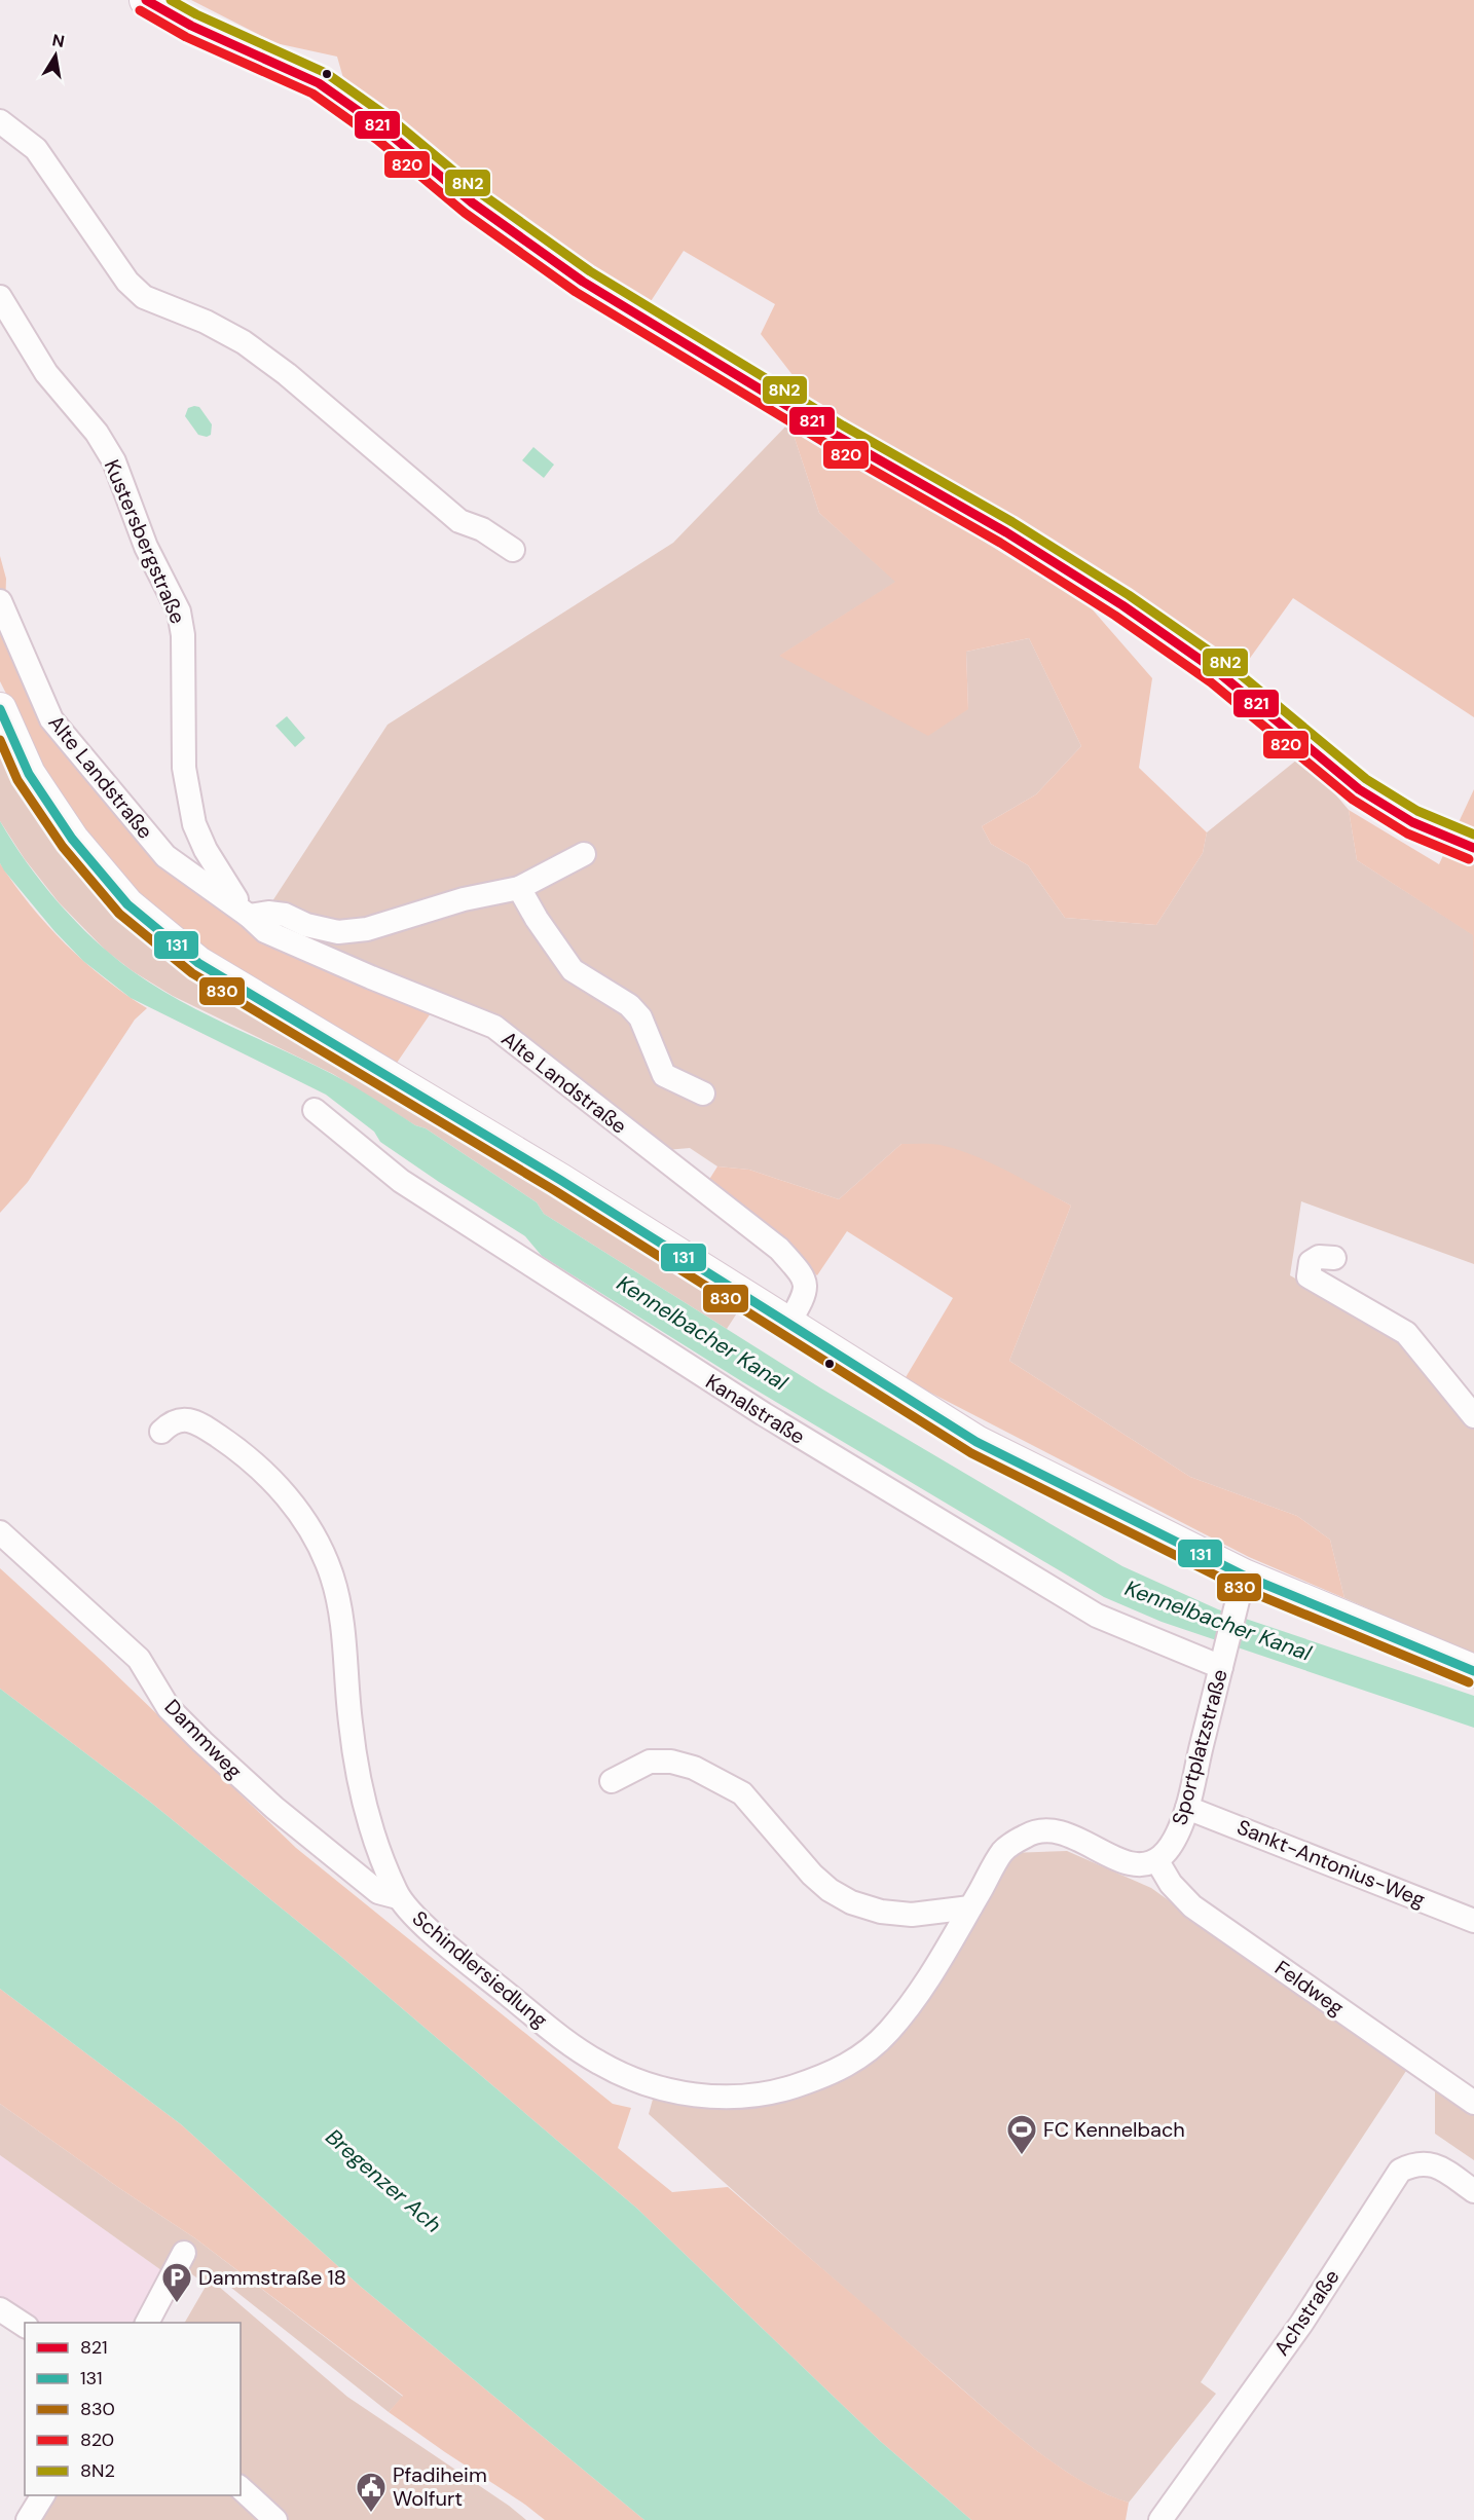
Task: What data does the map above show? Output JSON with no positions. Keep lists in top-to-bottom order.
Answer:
{
  "streets": {
    "street": [
      "Kustersbergstraße",
      "Alte Landstraße",
      "Kanalstraße",
      "Dammweg",
      "Sportplatzstraße",
      "Sankt-Antonius-Weg",
      "Schindlersiedlung",
      "Feldweg",
      "Achstraße"
    ]
  },
  "crossings": [
    ["Kustersbergstraße", "Alte Landstraße"],
    ["Kanalstraße", "Sportplatzstraße"],
    ["Dammweg", "Schindlersiedlung"],
    ["Sportplatzstraße", "Sankt-Antonius-Weg"],
    ["Sportplatzstraße", "Schindlersiedlung"],
    ["Sportplatzstraße", "Feldweg"],
    ["Schindlersiedlung", "Feldweg"]
  ],
  "water": ["Kennelbacher Kanal", "Bregenzer Ach"],
  "places": {
    "sports": ["FC Kennelbach"],
    "parking": ["Dammstraße 18"],
    "public building": ["Pfadiheim Wolfurt"]
  },
  "lines": [
    "transit line 821",
    "transit line 8N2",
    "transit line 820",
    "transit line 131",
    "transit line 830"
  ],
  "legend": [
    "821",
    "131",
    "830",
    "820",
    "8N2"
  ],
  "north": "top"
}
